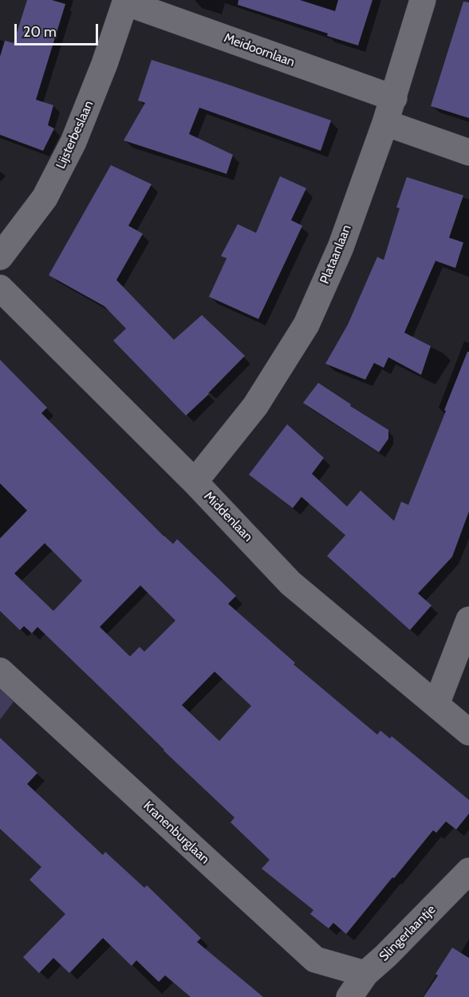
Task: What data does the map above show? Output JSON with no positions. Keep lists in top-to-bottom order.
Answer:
{
  "streets": {
    "street": [
      "Meidoornlaan",
      "Lijsterbeslaan",
      "Plataanlaan",
      "Middenlaan",
      "Kranenburglaan",
      "Slingerlaantje"
    ]
  },
  "crossings": [
    ["Meidoornlaan", "Lijsterbeslaan"],
    ["Meidoornlaan", "Plataanlaan"],
    ["Plataanlaan", "Middenlaan"],
    ["Kranenburglaan", "Slingerlaantje"]
  ],
  "scale_bar": "20 m"
}
